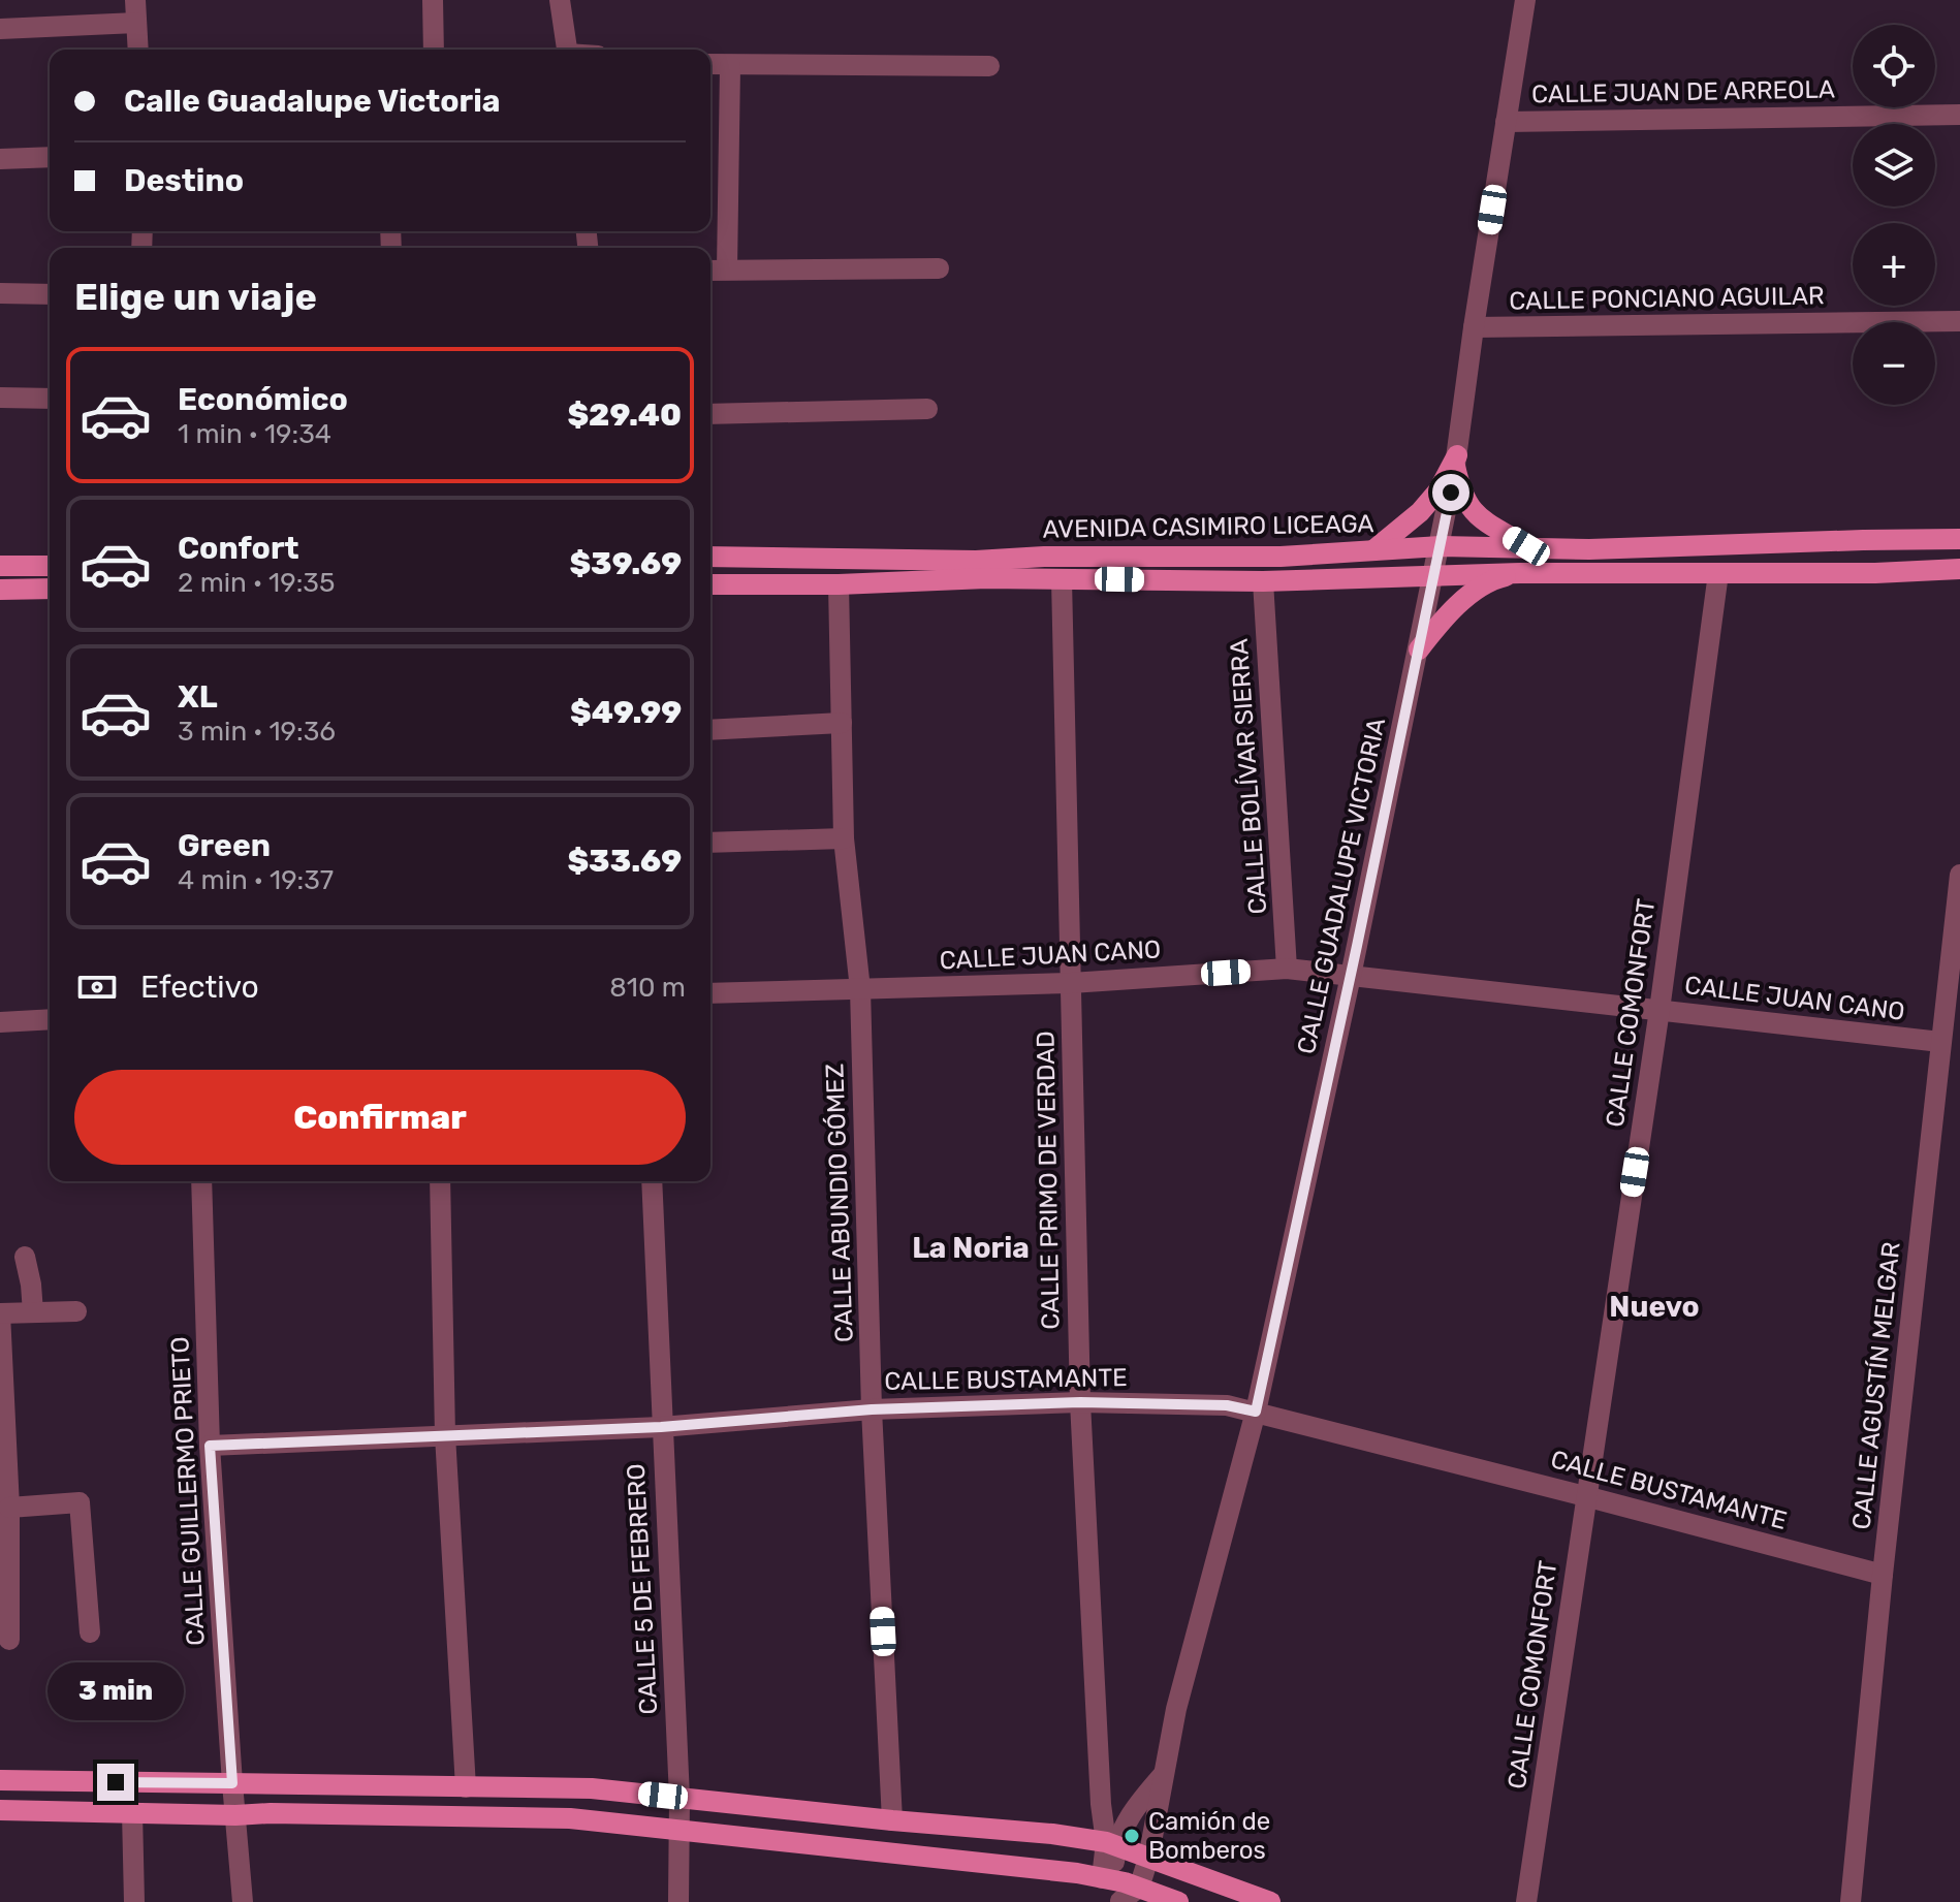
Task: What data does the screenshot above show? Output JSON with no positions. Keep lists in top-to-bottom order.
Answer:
{
  "streets": {
    "main road": ["AVENIDA CASIMIRO LICEAGA"],
    "street": [
      "CALLE JUAN DE ARREOLA",
      "CALLE PONCIANO AGUILAR",
      "CALLE BOLÍVAR SIERRA",
      "CALLE GUADALUPE VICTORIA",
      "CALLE JUAN CANO",
      "CALLE COMONFORT",
      "CALLE PRIMO DE VERDAD",
      "CALLE ABUNDIO GÓMEZ",
      "CALLE BUSTAMANTE",
      "CALLE AGUSTÍN MELGAR",
      "CALLE GUILLERMO PRIETO",
      "CALLE 5 DE FEBRERO"
    ]
  },
  "crossings": [
    ["CALLE JUAN DE ARREOLA", "CALLE GUADALUPE VICTORIA"],
    ["CALLE PONCIANO AGUILAR", "CALLE GUADALUPE VICTORIA"],
    ["AVENIDA CASIMIRO LICEAGA", "CALLE BOLÍVAR SIERRA"],
    ["AVENIDA CASIMIRO LICEAGA", "CALLE GUADALUPE VICTORIA"],
    ["AVENIDA CASIMIRO LICEAGA", "CALLE COMONFORT"],
    ["AVENIDA CASIMIRO LICEAGA", "CALLE PRIMO DE VERDAD"],
    ["AVENIDA CASIMIRO LICEAGA", "CALLE ABUNDIO GÓMEZ"],
    ["CALLE BOLÍVAR SIERRA", "CALLE JUAN CANO"],
    ["CALLE GUADALUPE VICTORIA", "CALLE JUAN CANO"],
    ["CALLE GUADALUPE VICTORIA", "CALLE BUSTAMANTE"],
    ["CALLE JUAN CANO", "CALLE COMONFORT"],
    ["CALLE JUAN CANO", "CALLE PRIMO DE VERDAD"],
    ["CALLE JUAN CANO", "CALLE ABUNDIO GÓMEZ"],
    ["CALLE JUAN CANO", "CALLE AGUSTÍN MELGAR"],
    ["CALLE COMONFORT", "CALLE BUSTAMANTE"],
    ["CALLE PRIMO DE VERDAD", "CALLE BUSTAMANTE"],
    ["CALLE ABUNDIO GÓMEZ", "CALLE BUSTAMANTE"],
    ["CALLE BUSTAMANTE", "CALLE AGUSTÍN MELGAR"],
    ["CALLE BUSTAMANTE", "CALLE GUILLERMO PRIETO"],
    ["CALLE BUSTAMANTE", "CALLE 5 DE FEBRERO"]
  ],
  "districts": ["La Noria", "Nuevo"],
  "places": ["Camión de Bomberos"],
  "page": {
    "map_buttons": ["+", "−"],
    "banner": ["Calle Guadalupe Victoria", "Destino"],
    "heading": "Elige un viaje",
    "list": [
      {
        "name": "Económico",
        "note": "1 min · 19:34",
        "value": "$29.40"
      },
      {
        "name": "Confort",
        "note": "2 min · 19:35",
        "value": "$39.69"
      },
      {
        "name": "XL",
        "note": "3 min · 19:36",
        "value": "$49.99"
      },
      {
        "name": "Green",
        "note": "4 min · 19:37",
        "value": "$33.69"
      }
    ],
    "pay": ["Efectivo", "810 m"],
    "buttons": "Confirmar",
    "bubble": "3 min"
  }
}
